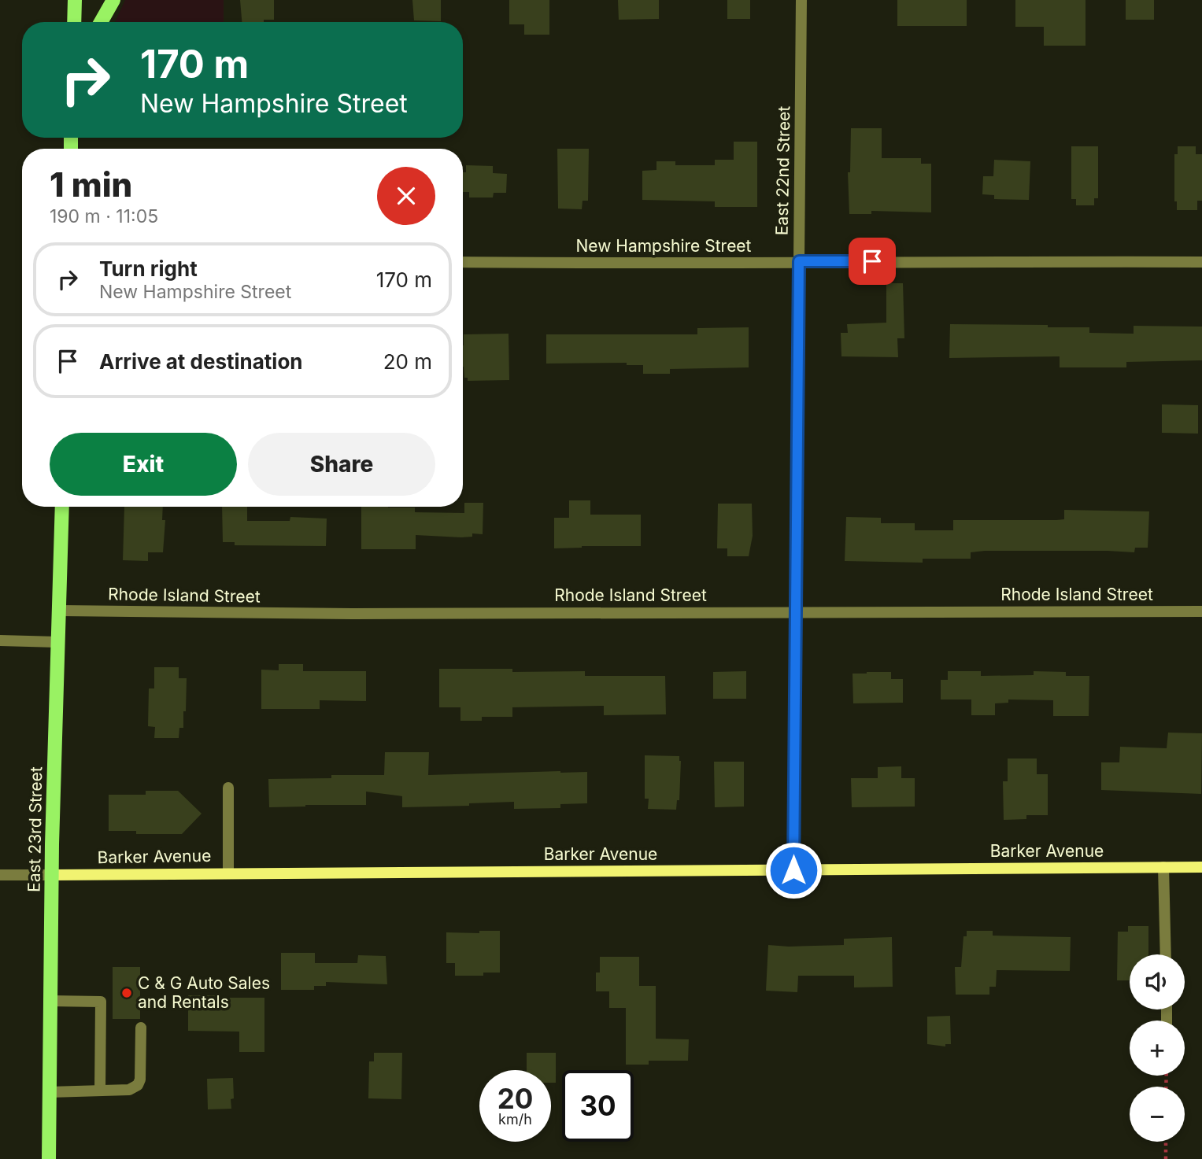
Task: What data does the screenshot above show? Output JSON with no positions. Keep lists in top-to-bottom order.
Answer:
{
  "streets": {
    "main road": ["East 23rd Street"],
    "street": [
      "East 22nd Street",
      "New Hampshire Street",
      "Rhode Island Street",
      "Barker Avenue"
    ]
  },
  "crossings": [
    ["East 22nd Street", "New Hampshire Street"],
    ["East 22nd Street", "Rhode Island Street"],
    ["East 22nd Street", "Barker Avenue"],
    ["Rhode Island Street", "East 23rd Street"],
    ["East 23rd Street", "Barker Avenue"]
  ],
  "places": ["C & G Auto Sales and Rentals"],
  "page": {
    "turn": ["170 m", "New Hampshire Street"],
    "heading": ["1 min", "190 m · 11:05"],
    "list": [
      {
        "name": "Turn right",
        "note": "New Hampshire Street",
        "value": "170 m"
      },
      {
        "name": "Arrive at destination",
        "value": "20 m"
      }
    ],
    "buttons": ["Exit", "Share"],
    "map_buttons": ["+", "−"],
    "speed": "20 km/h",
    "limit": "30"
  }
}
